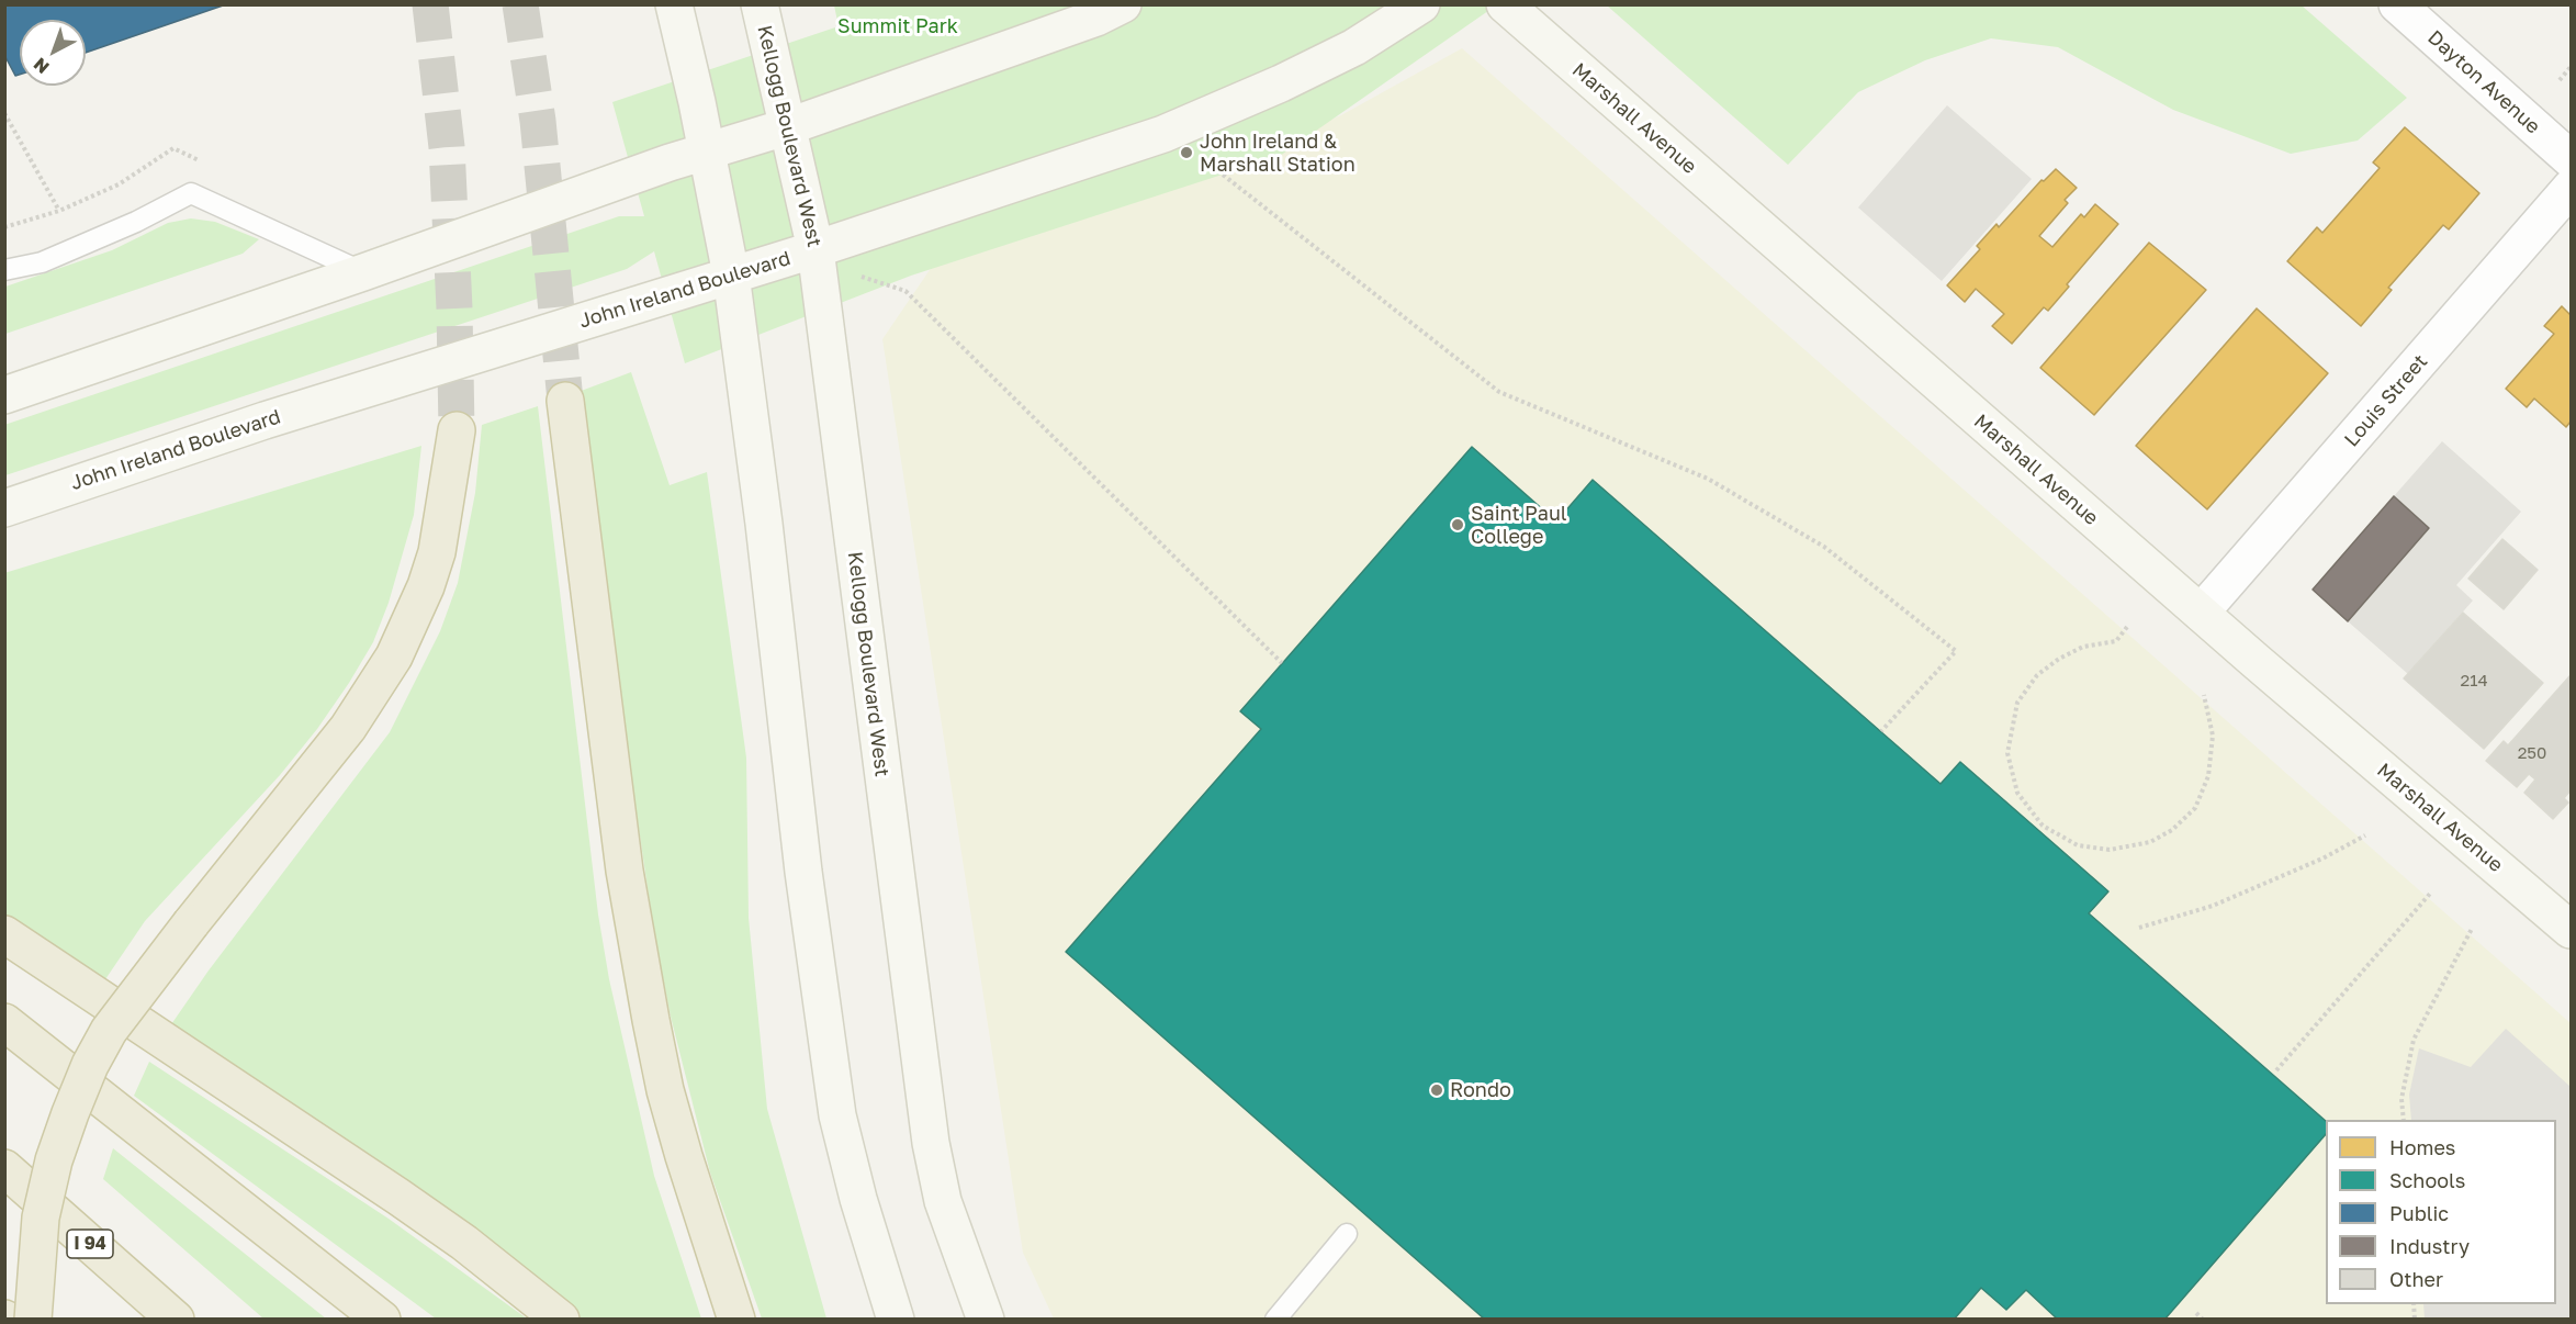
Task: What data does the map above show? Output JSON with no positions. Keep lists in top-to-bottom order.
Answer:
{
  "streets": {
    "highway": ["I 94"],
    "street": [
      "Dayton Avenue",
      "Marshall Avenue",
      "Kellogg Boulevard West",
      "John Ireland Boulevard",
      "Louis Street"
    ]
  },
  "crossings": [
    ["Marshall Avenue", "Louis Street"],
    ["Kellogg Boulevard West", "John Ireland Boulevard"]
  ],
  "parks": ["Summit Park"],
  "places": ["John Ireland & Marshall Station", "Saint Paul College", "Rondo"],
  "house_numbers": ["214", "250"],
  "legend": [
    "Homes",
    "Schools",
    "Public",
    "Industry",
    "Other"
  ],
  "north": "bottom left"
}
